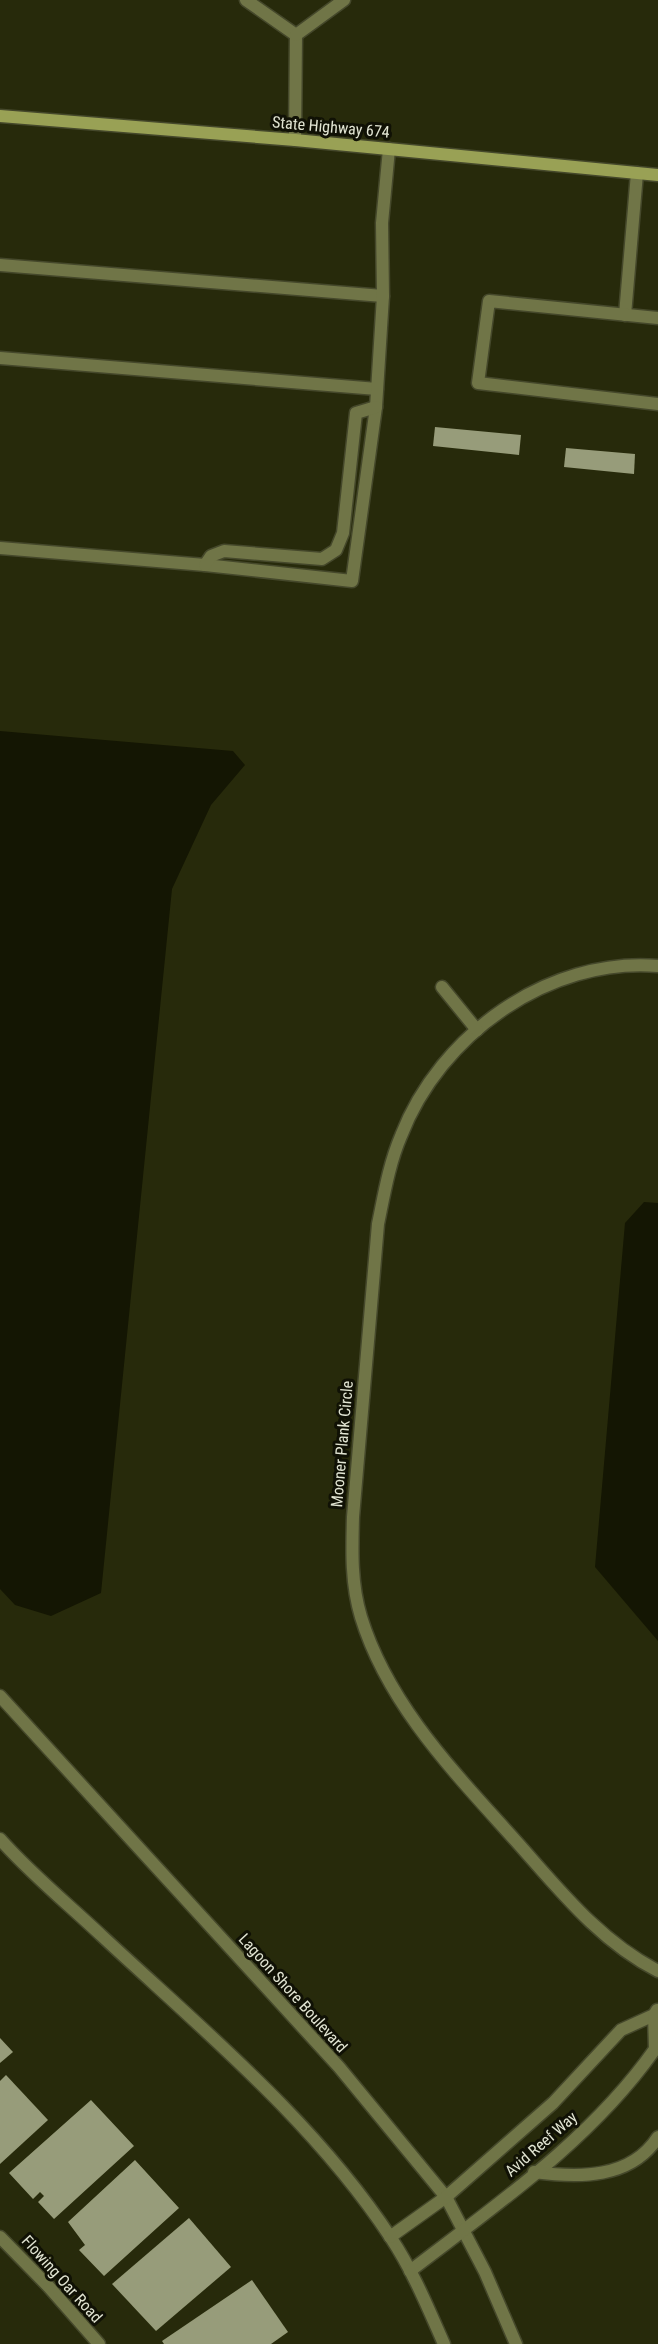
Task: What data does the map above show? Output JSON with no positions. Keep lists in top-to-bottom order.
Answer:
{
  "streets": {
    "main road": ["State Highway 674"],
    "street": [
      "Mooner Plank Circle",
      "Lagoon Shore Boulevard",
      "Avid Reef Way",
      "Flowing Oar Road"
    ]
  },
  "crossings": [
    ["Lagoon Shore Boulevard", "Avid Reef Way"]
  ]
}
